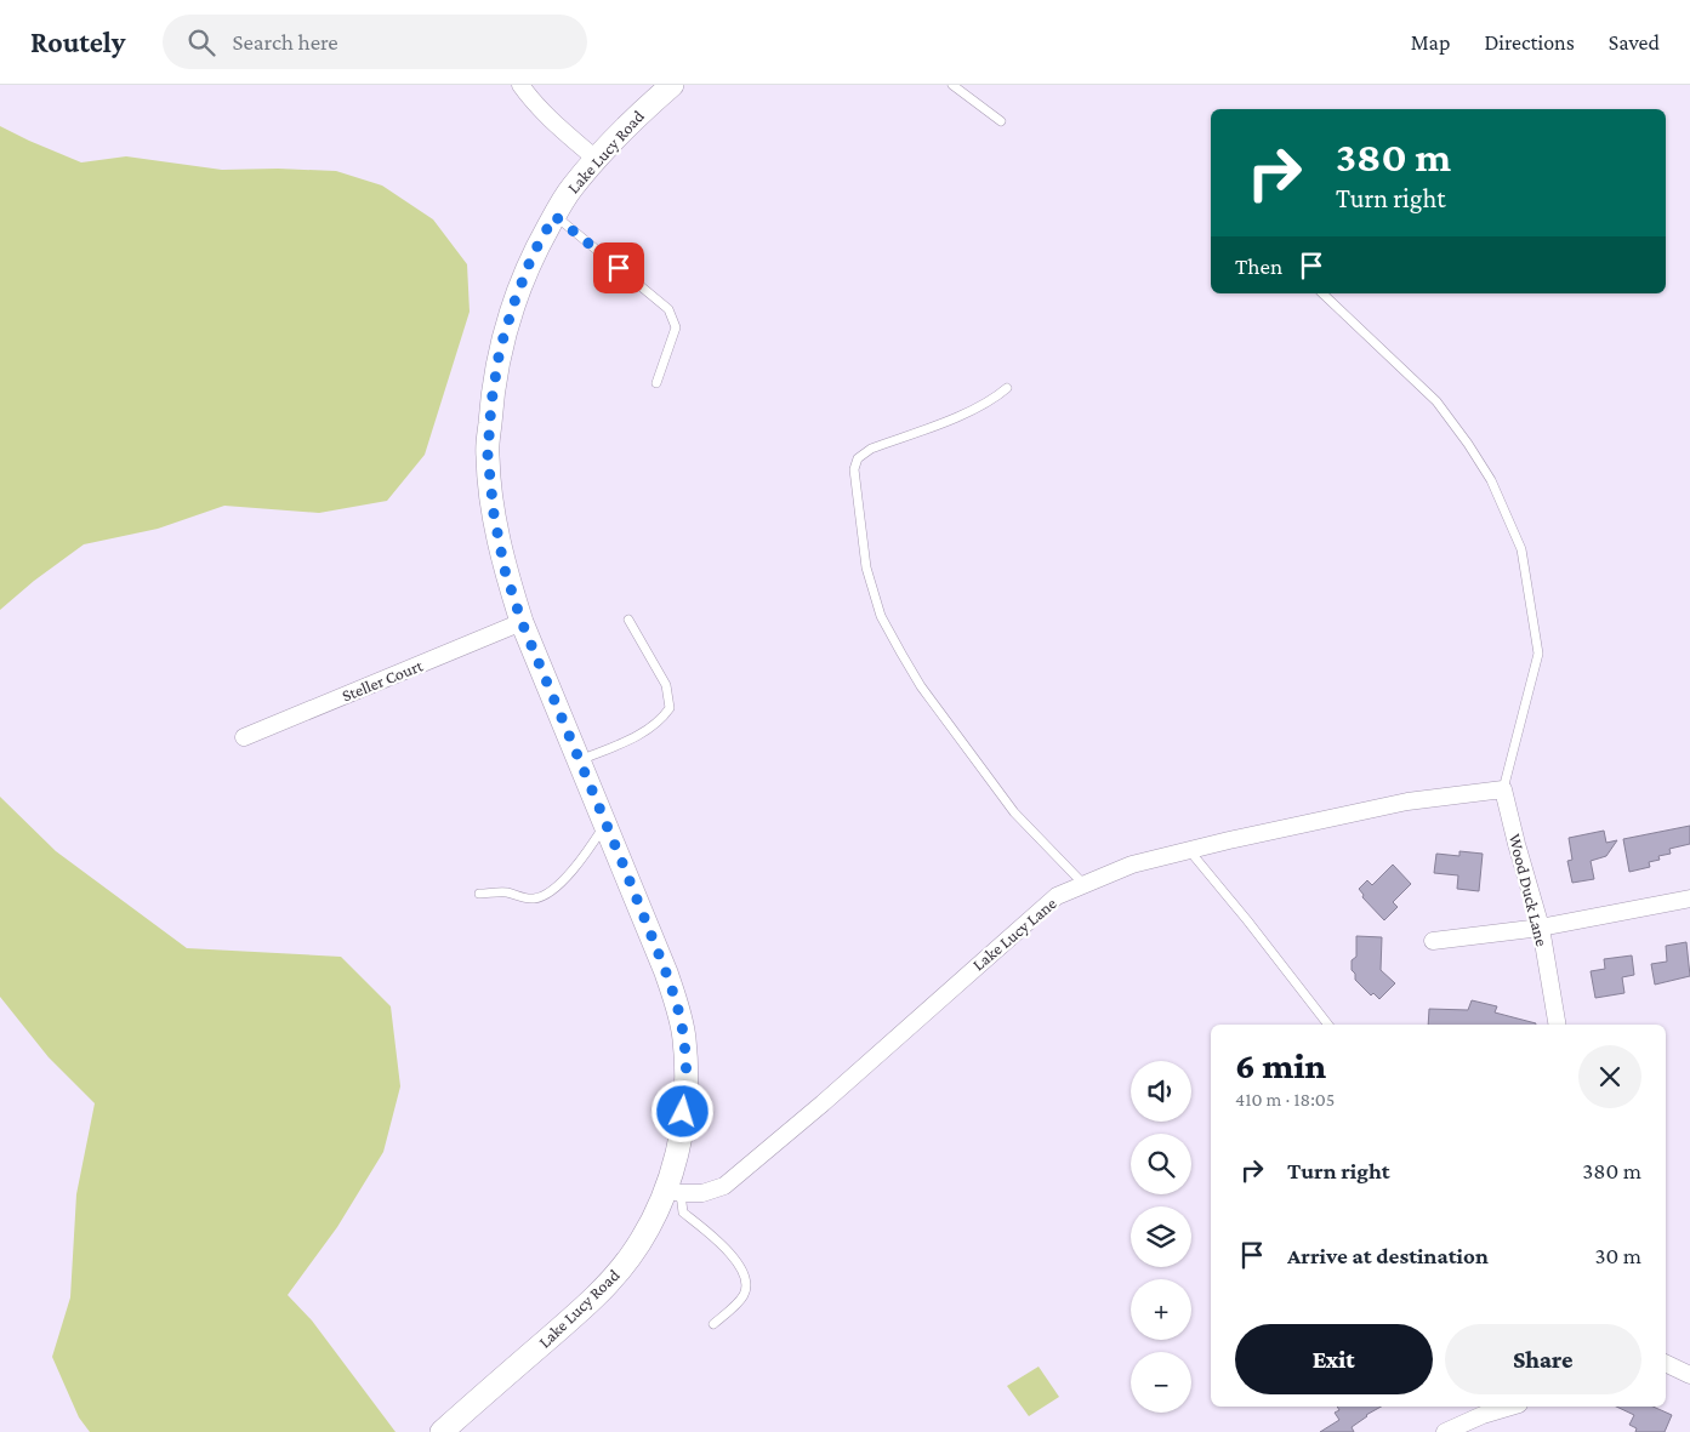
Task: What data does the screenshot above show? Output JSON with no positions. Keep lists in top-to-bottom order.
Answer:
{
  "streets": {
    "street": [
      "Lake Lucy Road",
      "Steller Court",
      "Wood Duck Lane",
      "Lake Lucy Lane"
    ]
  },
  "crossings": [
    ["Lake Lucy Road", "Steller Court"],
    ["Lake Lucy Road", "Lake Lucy Lane"],
    ["Wood Duck Lane", "Lake Lucy Lane"]
  ],
  "page": {
    "header": "Routely",
    "search": "Search here",
    "nav": ["Map", "Directions", "Saved"],
    "turn": ["380 m", "Turn right"],
    "then": "Then",
    "heading": ["6 min", "410 m · 18:05"],
    "map_buttons": ["+", "−"],
    "list": [
      {
        "name": "Turn right",
        "value": "380 m"
      },
      {
        "name": "Arrive at destination",
        "value": "30 m"
      }
    ],
    "buttons": ["Exit", "Share"]
  }
}
